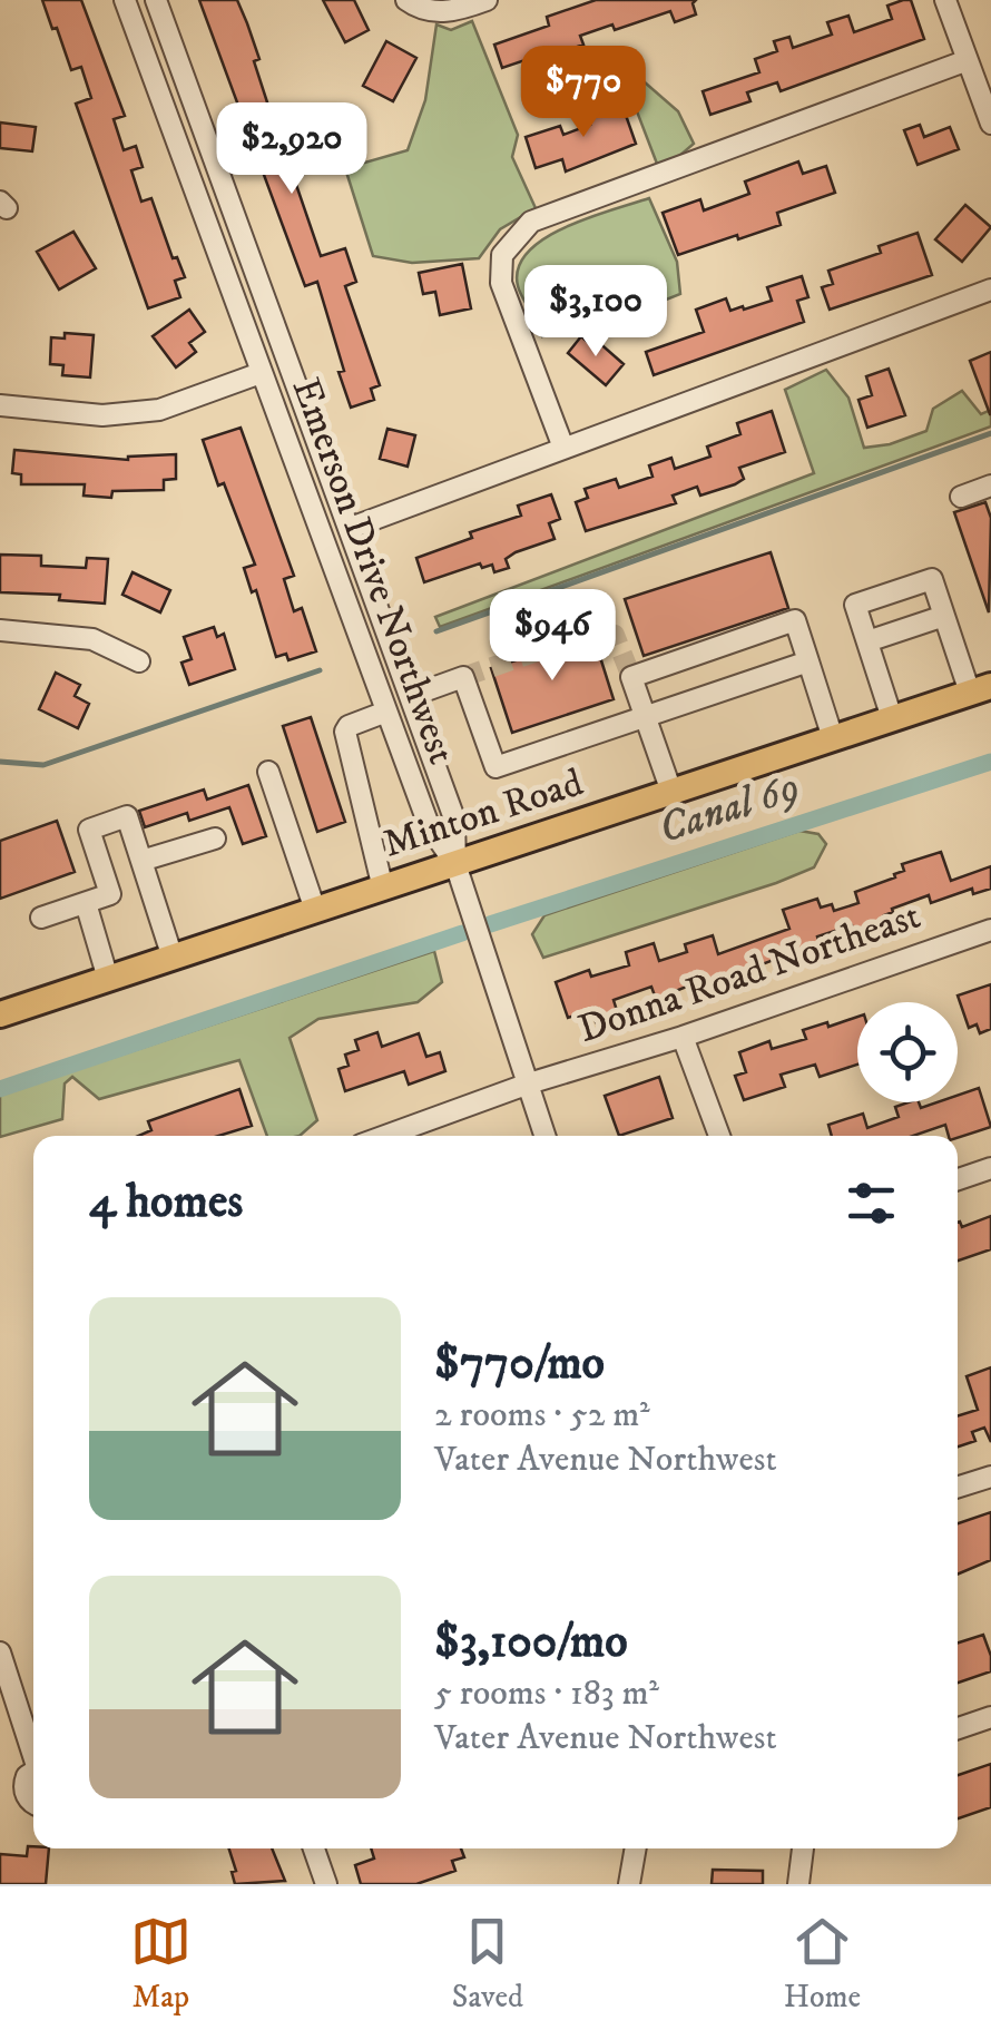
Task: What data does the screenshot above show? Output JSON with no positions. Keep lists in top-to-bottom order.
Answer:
{
  "streets": {
    "main road": ["Minton Road"],
    "street": ["Emerson Drive Northwest", "Donna Road Northeast"]
  },
  "crossings": [
    ["Emerson Drive Northwest", "Minton Road"]
  ],
  "water": ["Canal 69"],
  "page": {
    "price": [
      "$770",
      "$2,920",
      "$3,100",
      "$946"
    ],
    "heading": "4 homes",
    "list": [
      {
        "name": "$770/mo",
        "note": "2 rooms · 52 m² · Vater Avenue Northwest"
      },
      {
        "name": "$3,100/mo",
        "note": "5 rooms · 183 m² · Vater Avenue Northwest"
      }
    ],
    "tabs": ["Map", "Saved", "Home"]
  }
}
